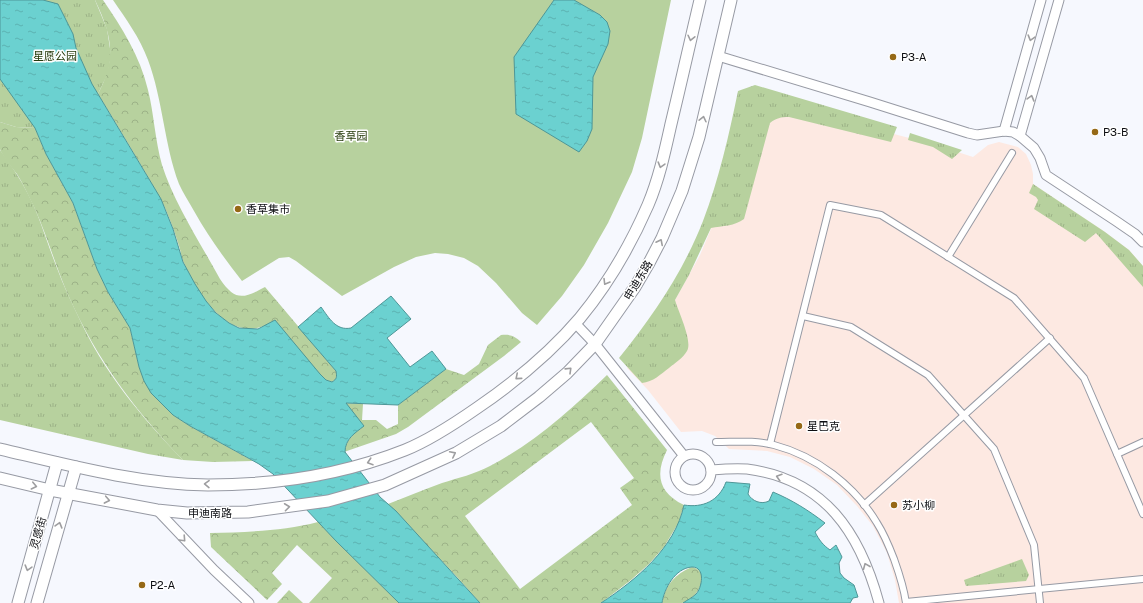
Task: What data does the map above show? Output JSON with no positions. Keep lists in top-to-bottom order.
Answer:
{
  "streets": {
    "street": ["申迪东路", "申迪南路", "灵感街"]
  },
  "crossings": [
    ["申迪东路", "申迪南路"],
    ["申迪南路", "灵感街"]
  ],
  "parks": ["星愿公园", "香草园"],
  "places": [
    "P3-A",
    "P3-B",
    "香草集市",
    "星巴克",
    "苏小柳",
    "P2-A"
  ]
}
